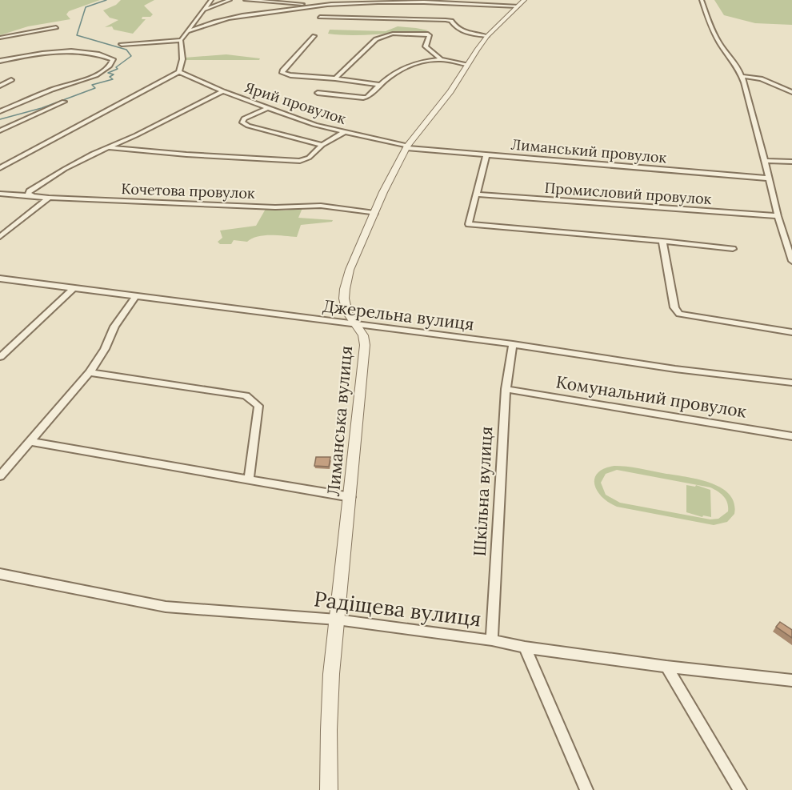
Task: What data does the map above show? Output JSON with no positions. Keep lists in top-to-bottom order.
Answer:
{
  "streets": {
    "street": [
      "Ярий провулок",
      "Лиманський провулок",
      "Кочетова провулок",
      "Промисловий провулок",
      "Джерельна вулиця",
      "Комунальний провулок",
      "Лиманська вулиця",
      "Шкільна вулиця",
      "Радіщева вулиця"
    ]
  },
  "crossings": [
    ["Ярий провулок", "Лиманський провулок"],
    ["Ярий провулок", "Лиманська вулиця"],
    ["Лиманський провулок", "Лиманська вулиця"],
    ["Кочетова провулок", "Лиманська вулиця"],
    ["Джерельна вулиця", "Лиманська вулиця"],
    ["Джерельна вулиця", "Шкільна вулиця"],
    ["Комунальний провулок", "Шкільна вулиця"],
    ["Лиманська вулиця", "Радіщева вулиця"],
    ["Шкільна вулиця", "Радіщева вулиця"]
  ]
}
